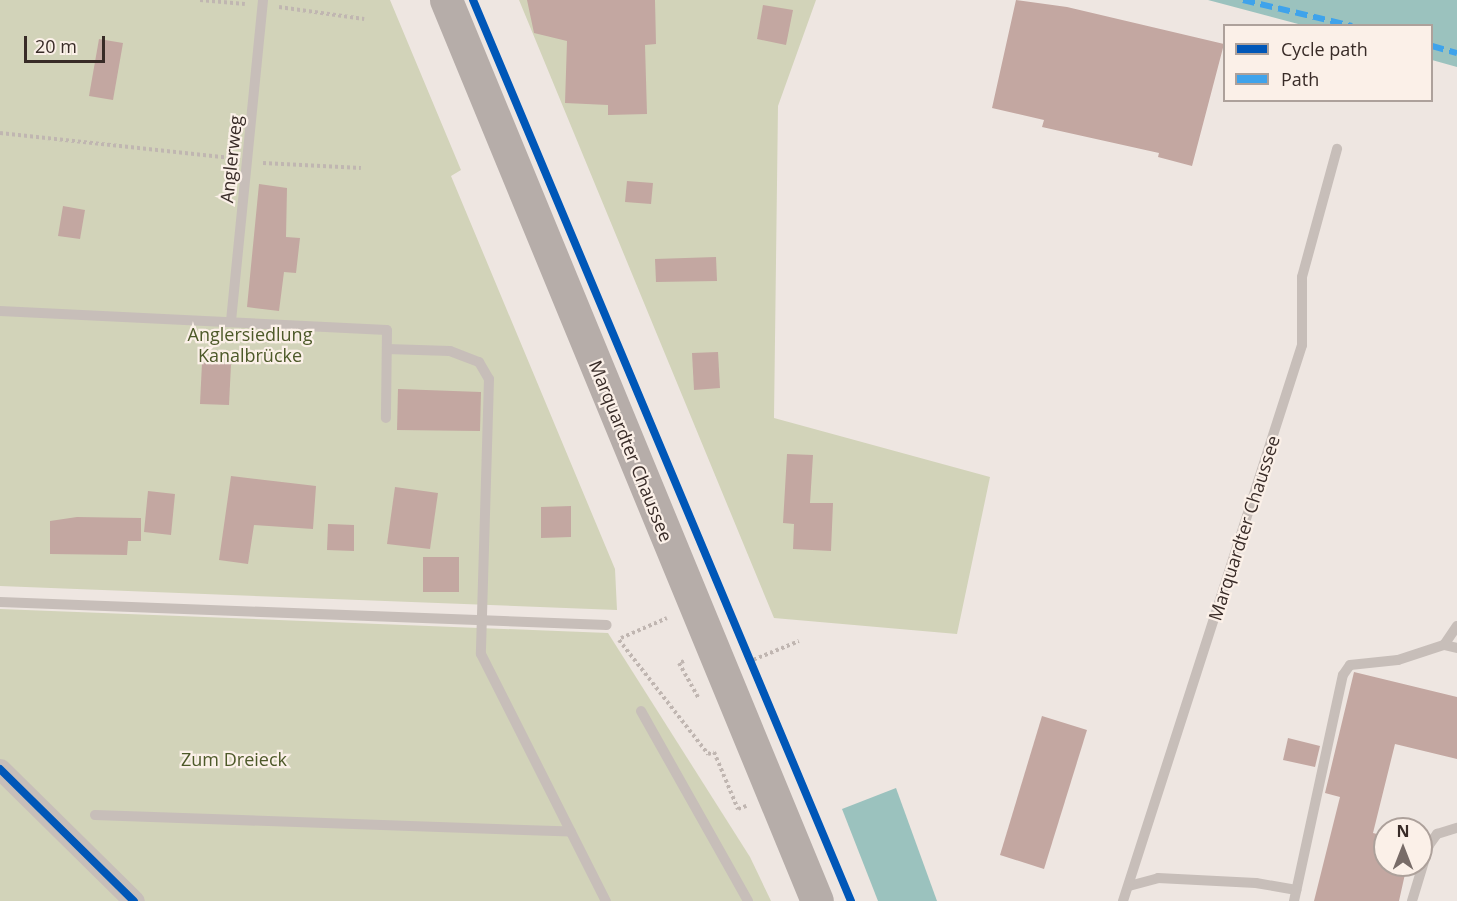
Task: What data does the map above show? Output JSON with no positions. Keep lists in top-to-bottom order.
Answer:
{
  "streets": {
    "main road": ["Marquardter Chaussee"],
    "lane": ["Anglerweg"]
  },
  "parks": ["Anglersiedlung Kanalbrücke", "Zum Dreieck"],
  "legend": ["Cycle path", "Path"],
  "scale_bar": "20 m",
  "north": "top"
}
